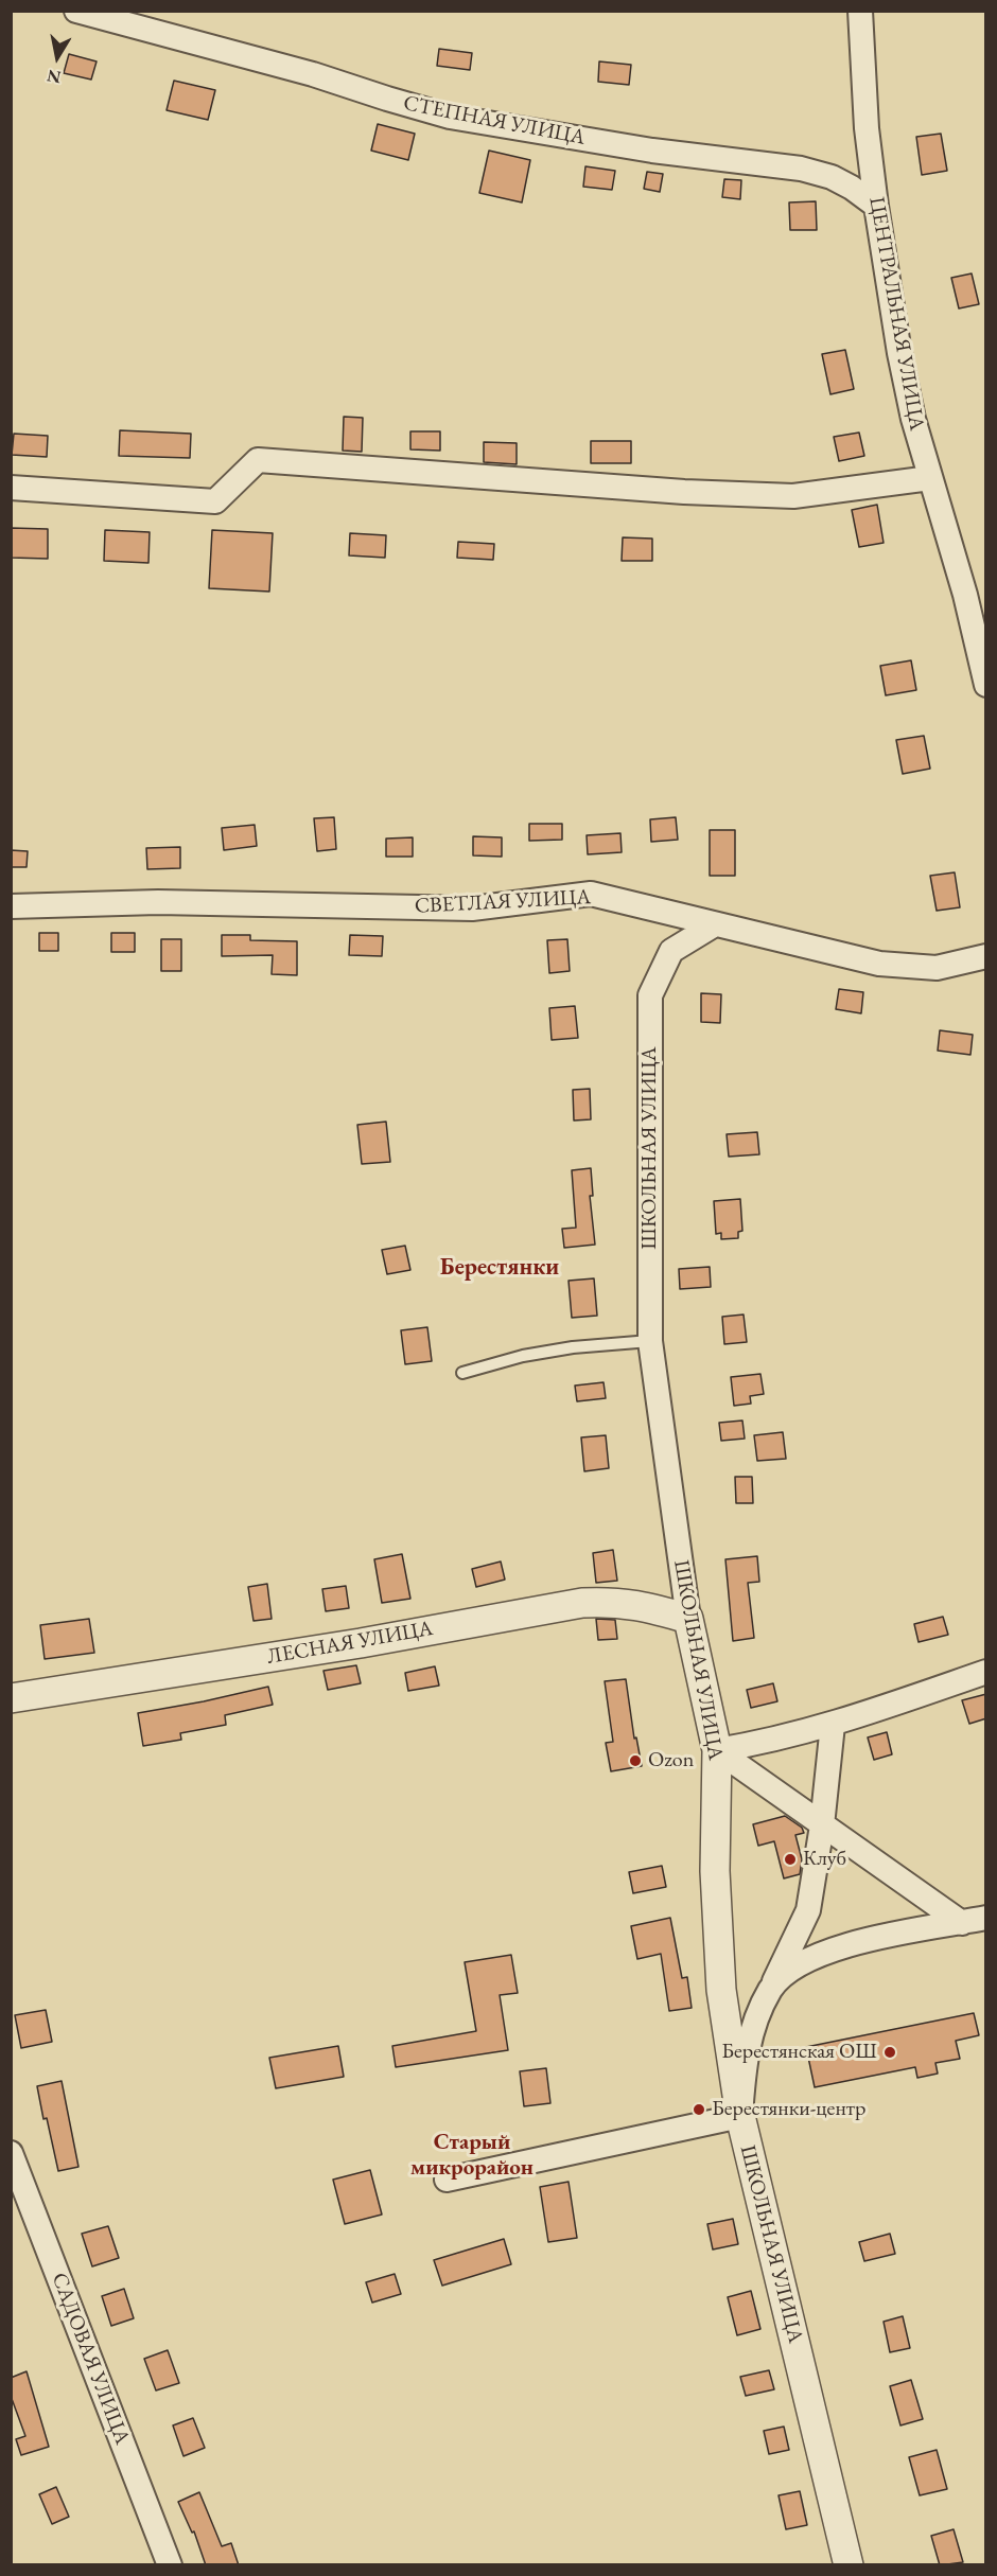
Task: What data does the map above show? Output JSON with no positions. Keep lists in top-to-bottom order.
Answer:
{
  "streets": {
    "street": [
      "СТЕПНАЯ УЛИЦА",
      "ЦЕНТРАЛЬНАЯ УЛИЦА",
      "СВЕТЛАЯ УЛИЦА",
      "ШКОЛЬНАЯ УЛИЦА",
      "ЛЕСНАЯ УЛИЦА",
      "САДОВАЯ УЛИЦА"
    ]
  },
  "crossings": [
    ["СТЕПНАЯ УЛИЦА", "ЦЕНТРАЛЬНАЯ УЛИЦА"],
    ["СВЕТЛАЯ УЛИЦА", "ШКОЛЬНАЯ УЛИЦА"],
    ["ШКОЛЬНАЯ УЛИЦА", "ЛЕСНАЯ УЛИЦА"]
  ],
  "districts": ["Берестянки", "Старый микрорайон"],
  "places": [
    "Ozon",
    "Клуб",
    "Берестянская ОШ",
    "Берестянки-центр"
  ],
  "north": "bottom"
}
